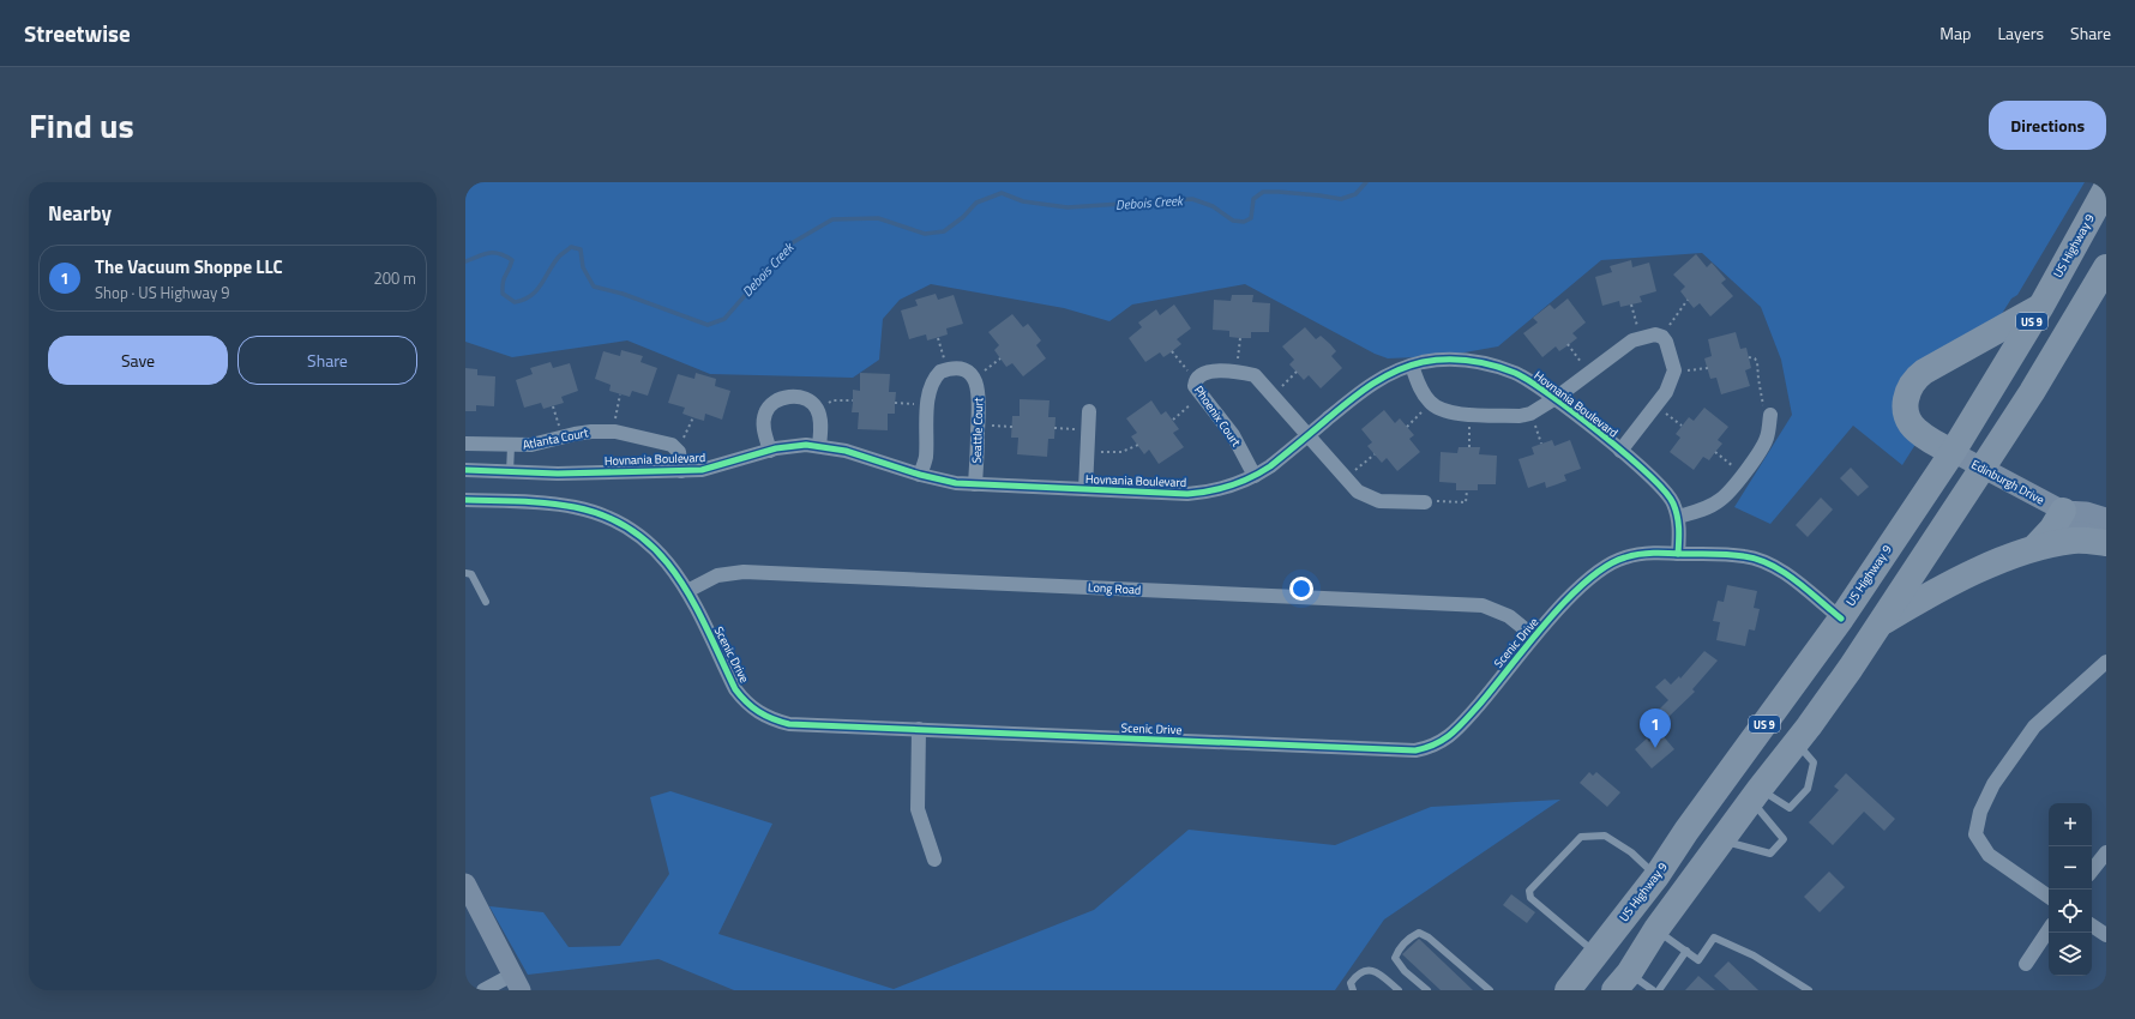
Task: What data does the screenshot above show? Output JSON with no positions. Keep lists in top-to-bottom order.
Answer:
{
  "streets": {
    "highway": ["US Highway 9", "US 9"],
    "main road": ["Edinburgh Drive"],
    "street": [
      "Hovnania Boulevard",
      "Phoenix Court",
      "Seattle Court",
      "Atlanta Court",
      "Long Road",
      "Scenic Drive"
    ]
  },
  "crossings": [
    ["US Highway 9", "Edinburgh Drive"],
    ["US Highway 9", "Scenic Drive"],
    ["Hovnania Boulevard", "Phoenix Court"],
    ["Hovnania Boulevard", "Seattle Court"],
    ["Hovnania Boulevard", "Atlanta Court"],
    ["Hovnania Boulevard", "Scenic Drive"],
    ["Long Road", "Scenic Drive"]
  ],
  "water": ["Debois Creek"],
  "page": {
    "header": "Streetwise",
    "nav": ["Map", "Layers", "Share"],
    "title": "Find us",
    "buttons": [
      "Directions",
      ["Save", "Share"]
    ],
    "heading": "Nearby",
    "list": [
      {
        "mark": "1",
        "name": "The Vacuum Shoppe LLC",
        "note": "Shop · US Highway 9",
        "value": "200 m"
      }
    ],
    "pins": "1",
    "map_buttons": ["+", "−"]
  }
}
